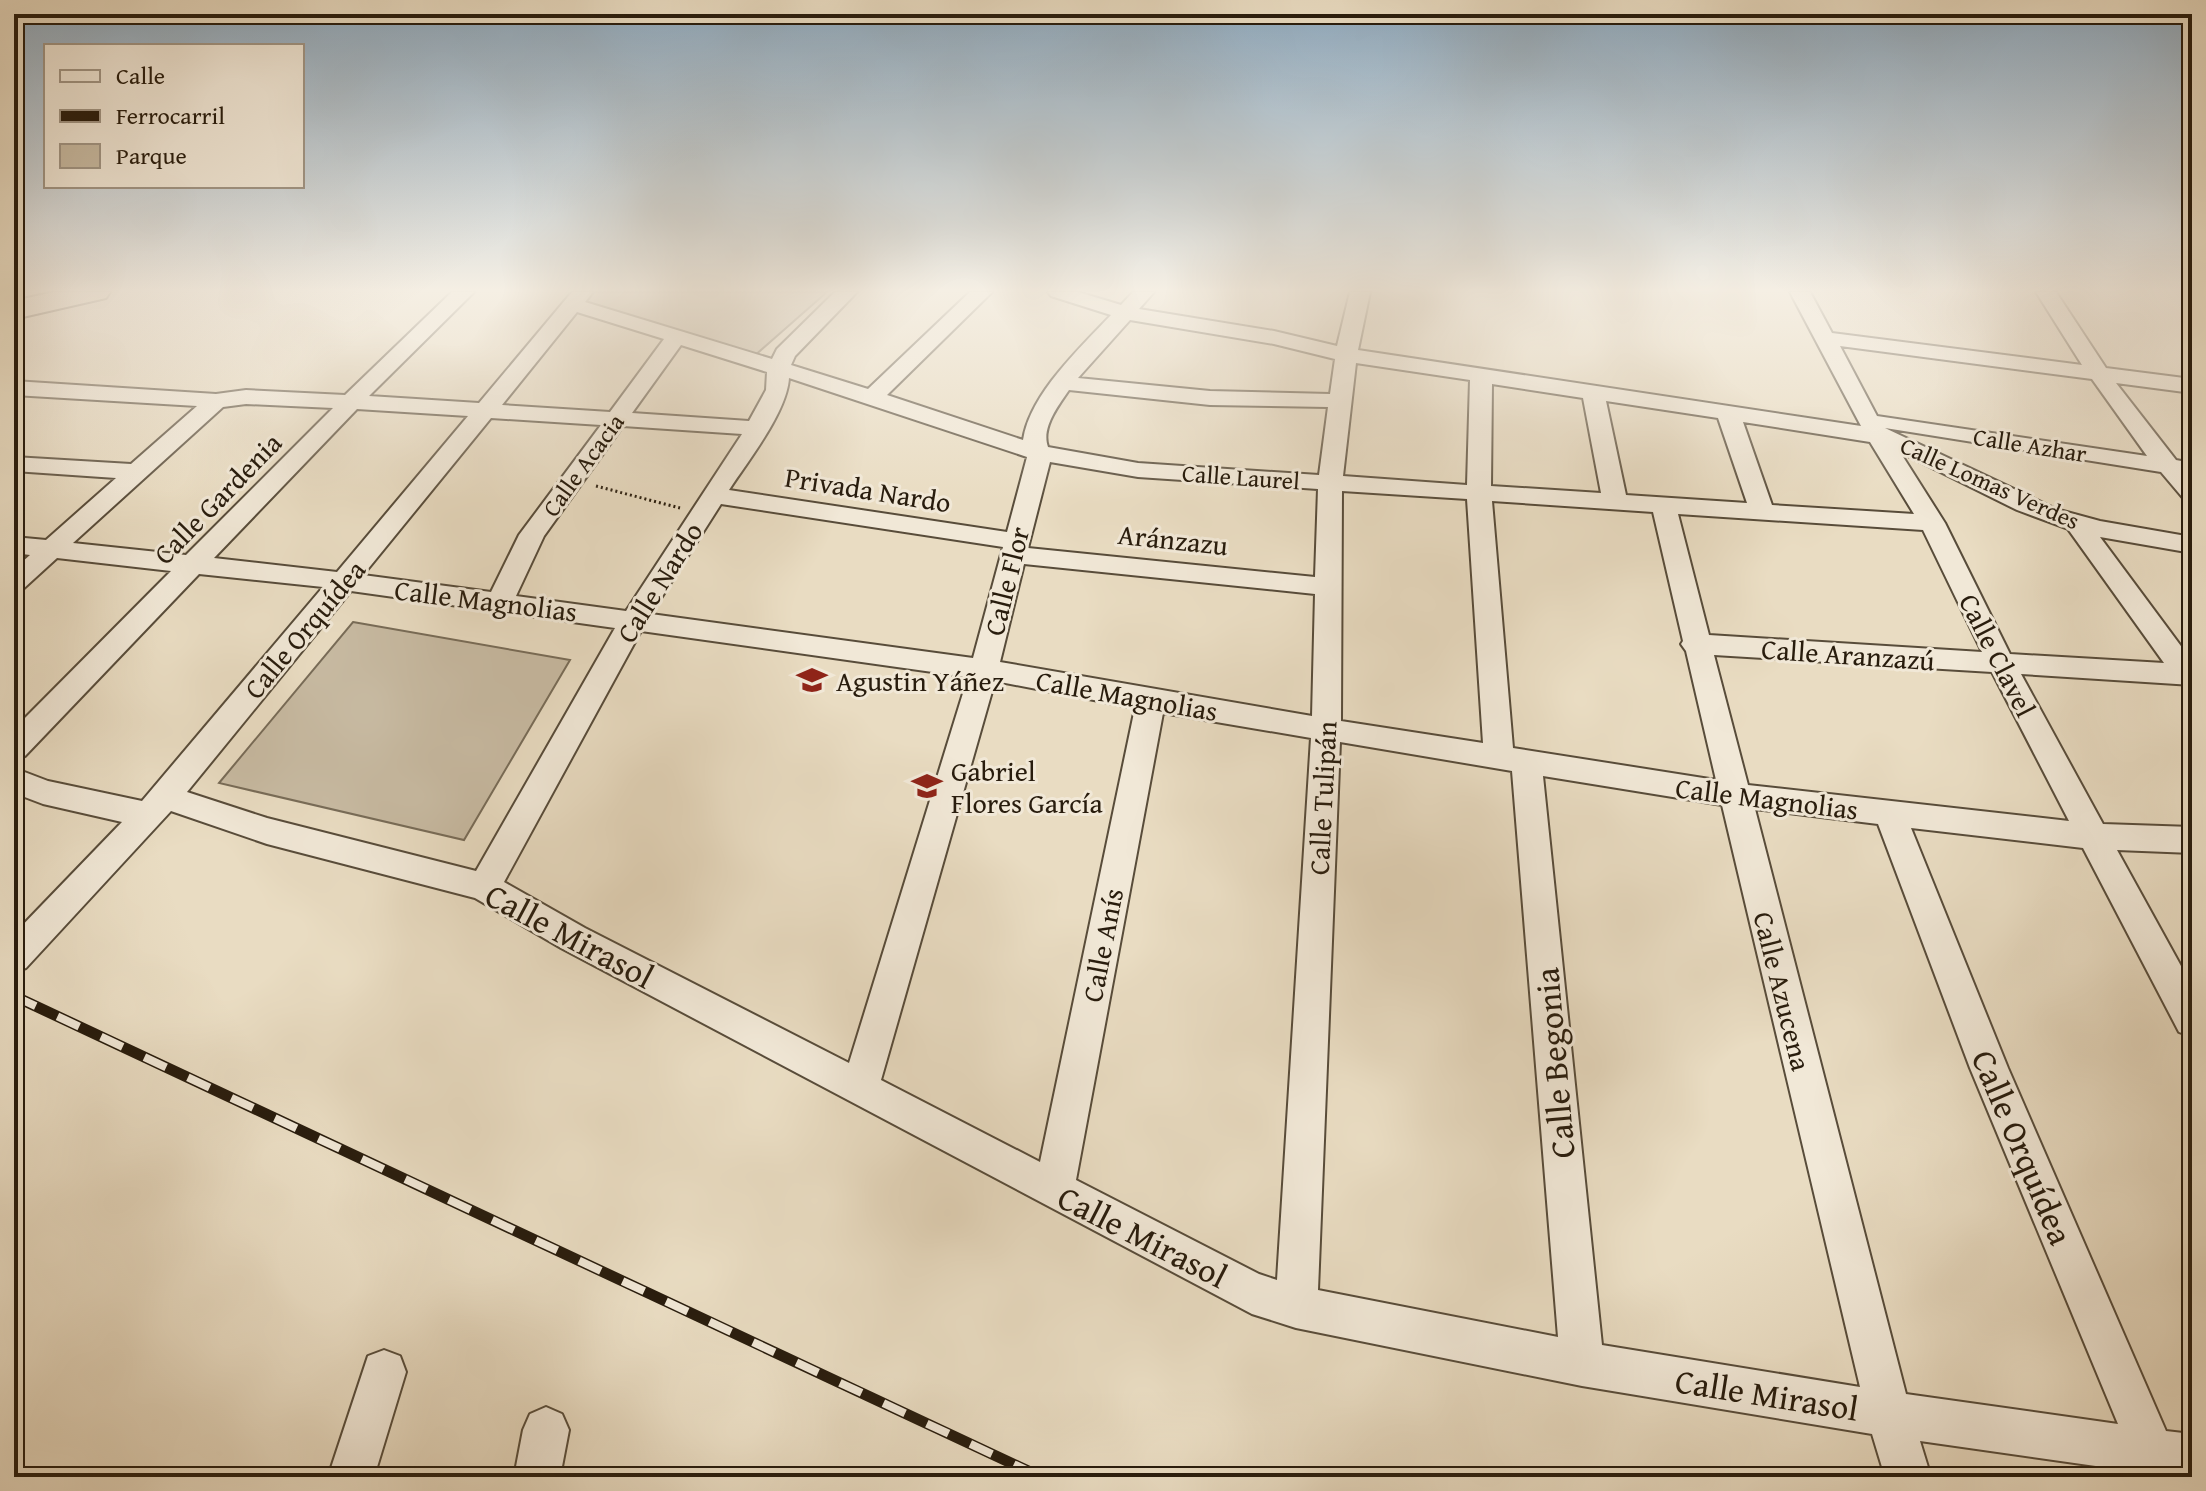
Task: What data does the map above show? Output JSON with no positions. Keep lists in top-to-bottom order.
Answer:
{
  "streets": {
    "street": [
      "Calle Azhar",
      "Calle Acacia",
      "Calle Laurel",
      "Calle Lomas Verdes",
      "Privada Nardo",
      "Calle Gardenia",
      "Aránzazu",
      "Calle Flor",
      "Calle Nardo",
      "Calle Magnolias",
      "Calle Orquídea",
      "Calle Aranzazú",
      "Calle Clavel",
      "Calle Tulipán",
      "Calle Mirasol",
      "Calle Anís",
      "Calle Azucena",
      "Calle Begonia"
    ]
  },
  "crossings": [
    ["Calle Azhar", "Calle Lomas Verdes"],
    ["Calle Azhar", "Calle Clavel"],
    ["Calle Acacia", "Calle Magnolias"],
    ["Calle Laurel", "Calle Flor"],
    ["Calle Laurel", "Calle Nardo"],
    ["Calle Laurel", "Calle Clavel"],
    ["Calle Laurel", "Calle Tulipán"],
    ["Calle Laurel", "Calle Azucena"],
    ["Calle Laurel", "Calle Begonia"],
    ["Calle Lomas Verdes", "Calle Clavel"],
    ["Calle Lomas Verdes", "Calle Begonia"],
    ["Privada Nardo", "Aránzazu"],
    ["Privada Nardo", "Calle Flor"],
    ["Privada Nardo", "Calle Nardo"],
    ["Calle Gardenia", "Calle Magnolias"],
    ["Aránzazu", "Calle Flor"],
    ["Aránzazu", "Calle Tulipán"],
    ["Calle Flor", "Calle Magnolias"],
    ["Calle Flor", "Calle Mirasol"],
    ["Calle Nardo", "Calle Magnolias"],
    ["Calle Nardo", "Calle Mirasol"],
    ["Calle Magnolias", "Calle Orquídea"],
    ["Calle Magnolias", "Calle Clavel"],
    ["Calle Magnolias", "Calle Tulipán"],
    ["Calle Magnolias", "Calle Anís"],
    ["Calle Magnolias", "Calle Azucena"],
    ["Calle Magnolias", "Calle Begonia"],
    ["Calle Orquídea", "Calle Mirasol"],
    ["Calle Aranzazú", "Calle Clavel"],
    ["Calle Aranzazú", "Calle Azucena"],
    ["Calle Tulipán", "Calle Mirasol"],
    ["Calle Mirasol", "Calle Anís"],
    ["Calle Mirasol", "Calle Azucena"],
    ["Calle Mirasol", "Calle Begonia"]
  ],
  "places": {
    "school or university": ["Agustin Yáñez", "Gabriel Flores García"]
  },
  "legend": ["Calle", "Ferrocarril", "Parque"]
}
